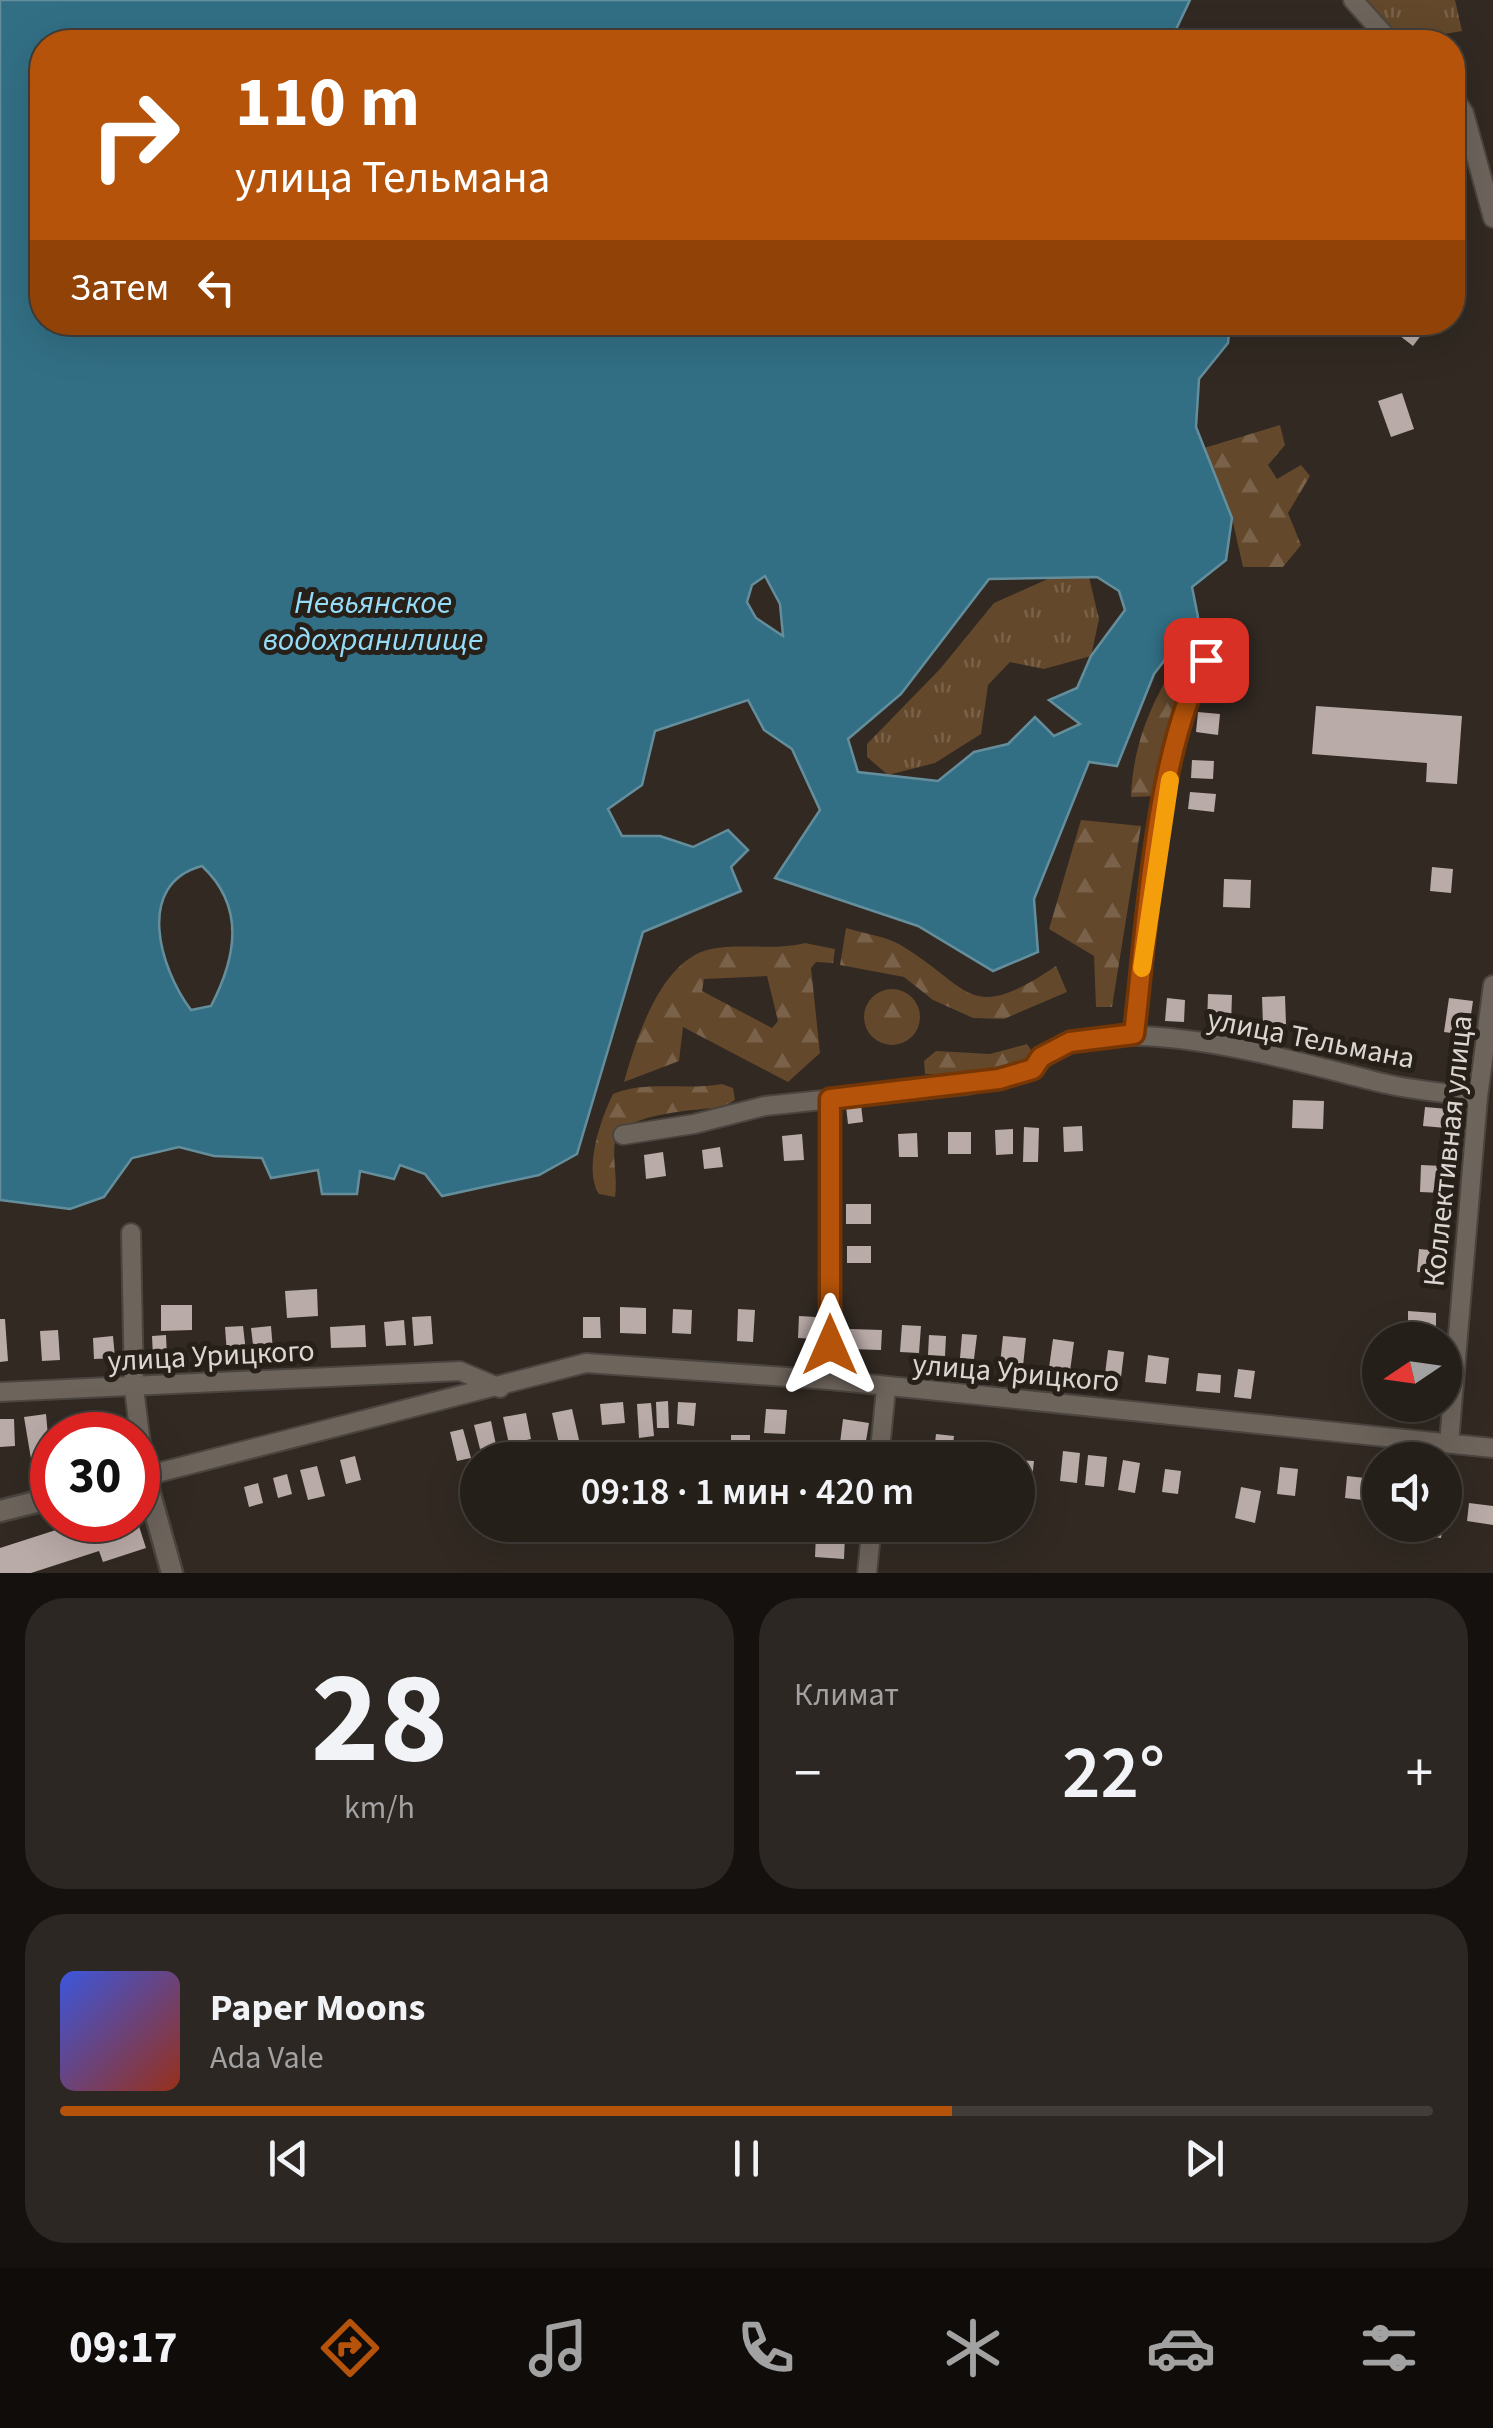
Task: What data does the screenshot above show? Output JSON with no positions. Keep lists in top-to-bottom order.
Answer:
{
  "streets": {
    "street": ["улица Тельмана", "Коллективная улица", "улица Урицкого"]
  },
  "crossings": [
    ["улица Тельмана", "Коллективная улица"]
  ],
  "water": ["Невьянское водохранилище"],
  "north": "left",
  "page": {
    "turn": ["110 m", "улица Тельмана"],
    "then": "Затем",
    "limit": "30",
    "trip": "09:18 · 1 мин · 420 m",
    "tile": [
      ["28", "km/h"],
      "Климат"
    ],
    "heat": ["−", "22°", "+"],
    "song": ["Paper Moons", "Ada Vale"],
    "tabs": "09:17"
  }
}
